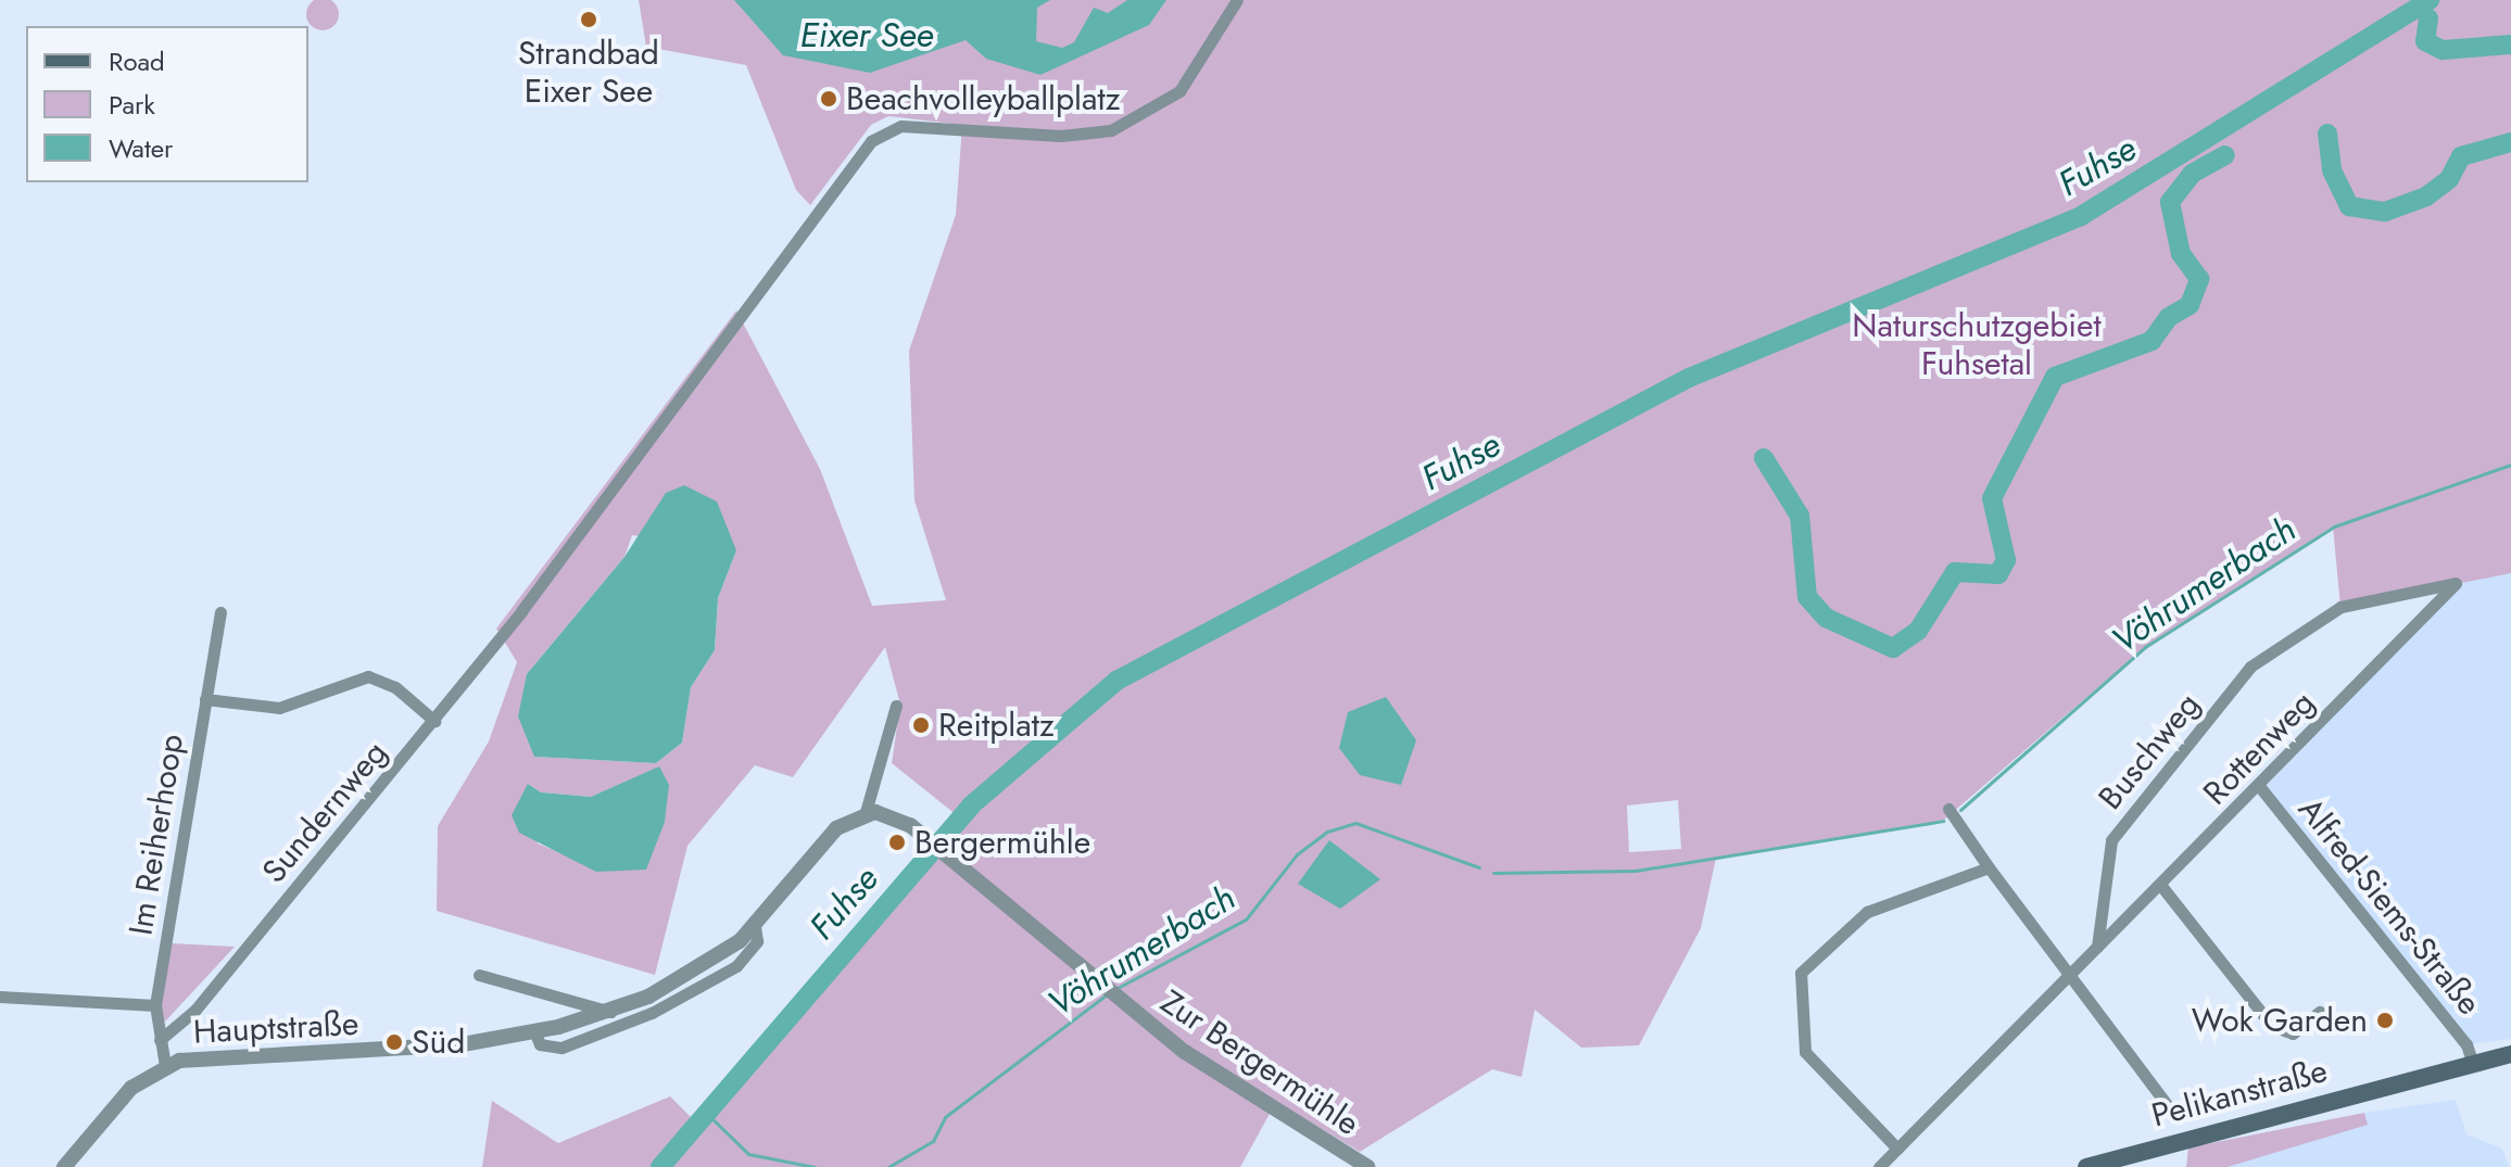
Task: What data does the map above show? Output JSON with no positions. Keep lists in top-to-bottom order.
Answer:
{
  "streets": {
    "main road": ["Pelikanstraße"],
    "street": [
      "Rottenweg",
      "Buschweg",
      "Sundernweg",
      "Im Reiherhoop",
      "Alfred-Siems-Straße",
      "Hauptstraße",
      "Zur Bergermühle"
    ]
  },
  "crossings": [
    ["Rottenweg", "Buschweg"],
    ["Rottenweg", "Alfred-Siems-Straße"],
    ["Sundernweg", "Im Reiherhoop"],
    ["Im Reiherhoop", "Hauptstraße"],
    ["Alfred-Siems-Straße", "Pelikanstraße"],
    ["Hauptstraße", "Zur Bergermühle"]
  ],
  "water": ["Eixer See", "Fuhse", "Vöhrumerbach"],
  "parks": ["Naturschutzgebiet Fuhsetal"],
  "places": [
    "Strandbad Eixer See",
    "Beachvolleyballplatz",
    "Reitplatz",
    "Bergermühle",
    "Wok Garden",
    "Süd"
  ],
  "legend": ["Road", "Park", "Water"]
}
